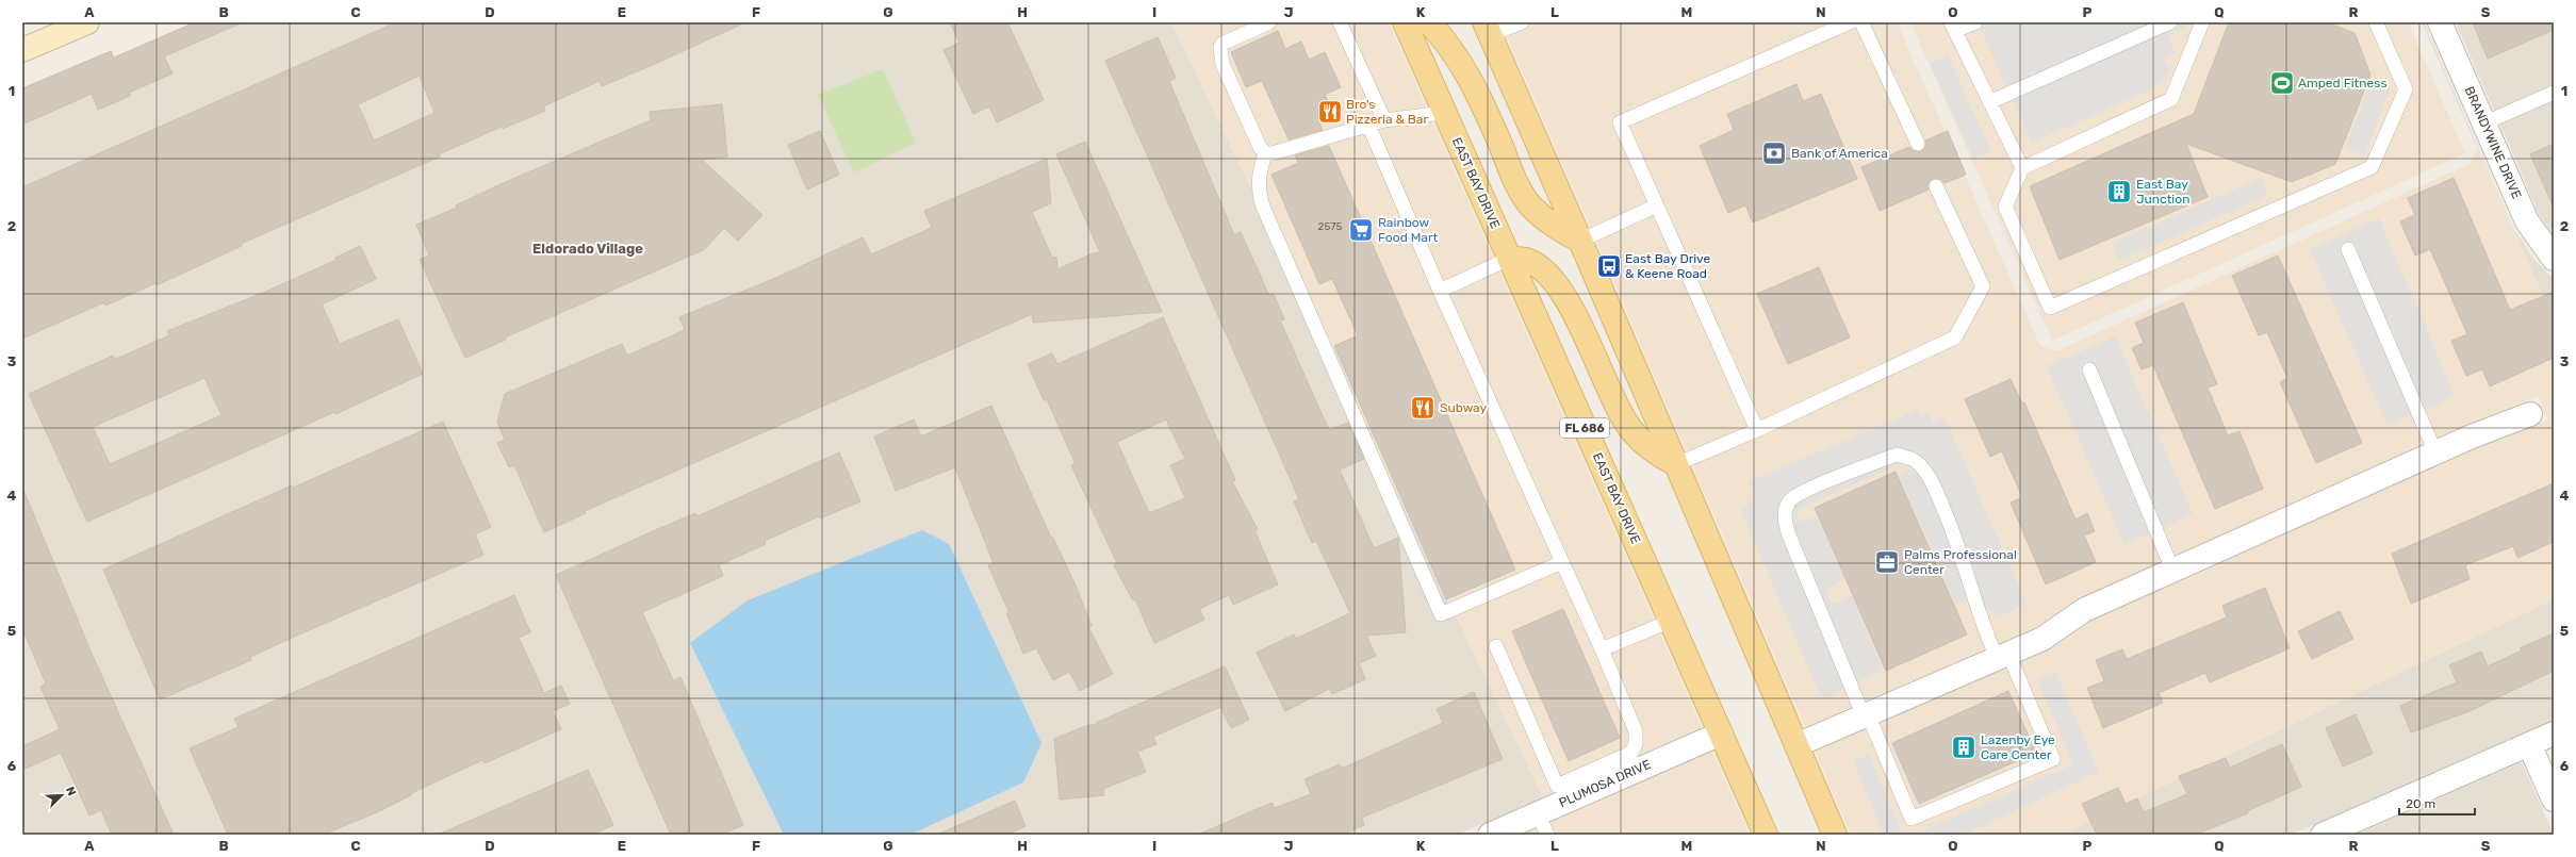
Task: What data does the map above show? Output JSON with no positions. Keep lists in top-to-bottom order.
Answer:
{
  "streets": {
    "main road": ["EAST BAY DRIVE", "FL 686"],
    "street": ["BRANDYWINE DRIVE", "PLUMOSA DRIVE"]
  },
  "crossings": [
    ["EAST BAY DRIVE", "PLUMOSA DRIVE"]
  ],
  "districts": ["Eldorado Village"],
  "places": {
    "sports": ["Amped Fitness"],
    "restaurant": ["Bro's Pizzeria & Bar", "Subway"],
    "bank": ["Bank of America"],
    "building": ["East Bay Junction", "Lazenby Eye Care Center"],
    "supermarket": ["Rainbow Food Mart"],
    "bus stop": ["East Bay Drive & Keene Road"],
    "office": ["Palms Professional Center"]
  },
  "house_numbers": ["2575"],
  "scale_bar": "20 m",
  "north": "top right",
  "grid": {
    "columns": [
      "A",
      "B",
      "C",
      "D",
      "E",
      "F",
      "G",
      "H",
      "I",
      "J",
      "K",
      "L",
      "M",
      "N",
      "O",
      "P",
      "Q",
      "R",
      "S"
    ],
    "rows": [
      "1",
      "2",
      "3",
      "4",
      "5",
      "6"
    ]
  }
}
